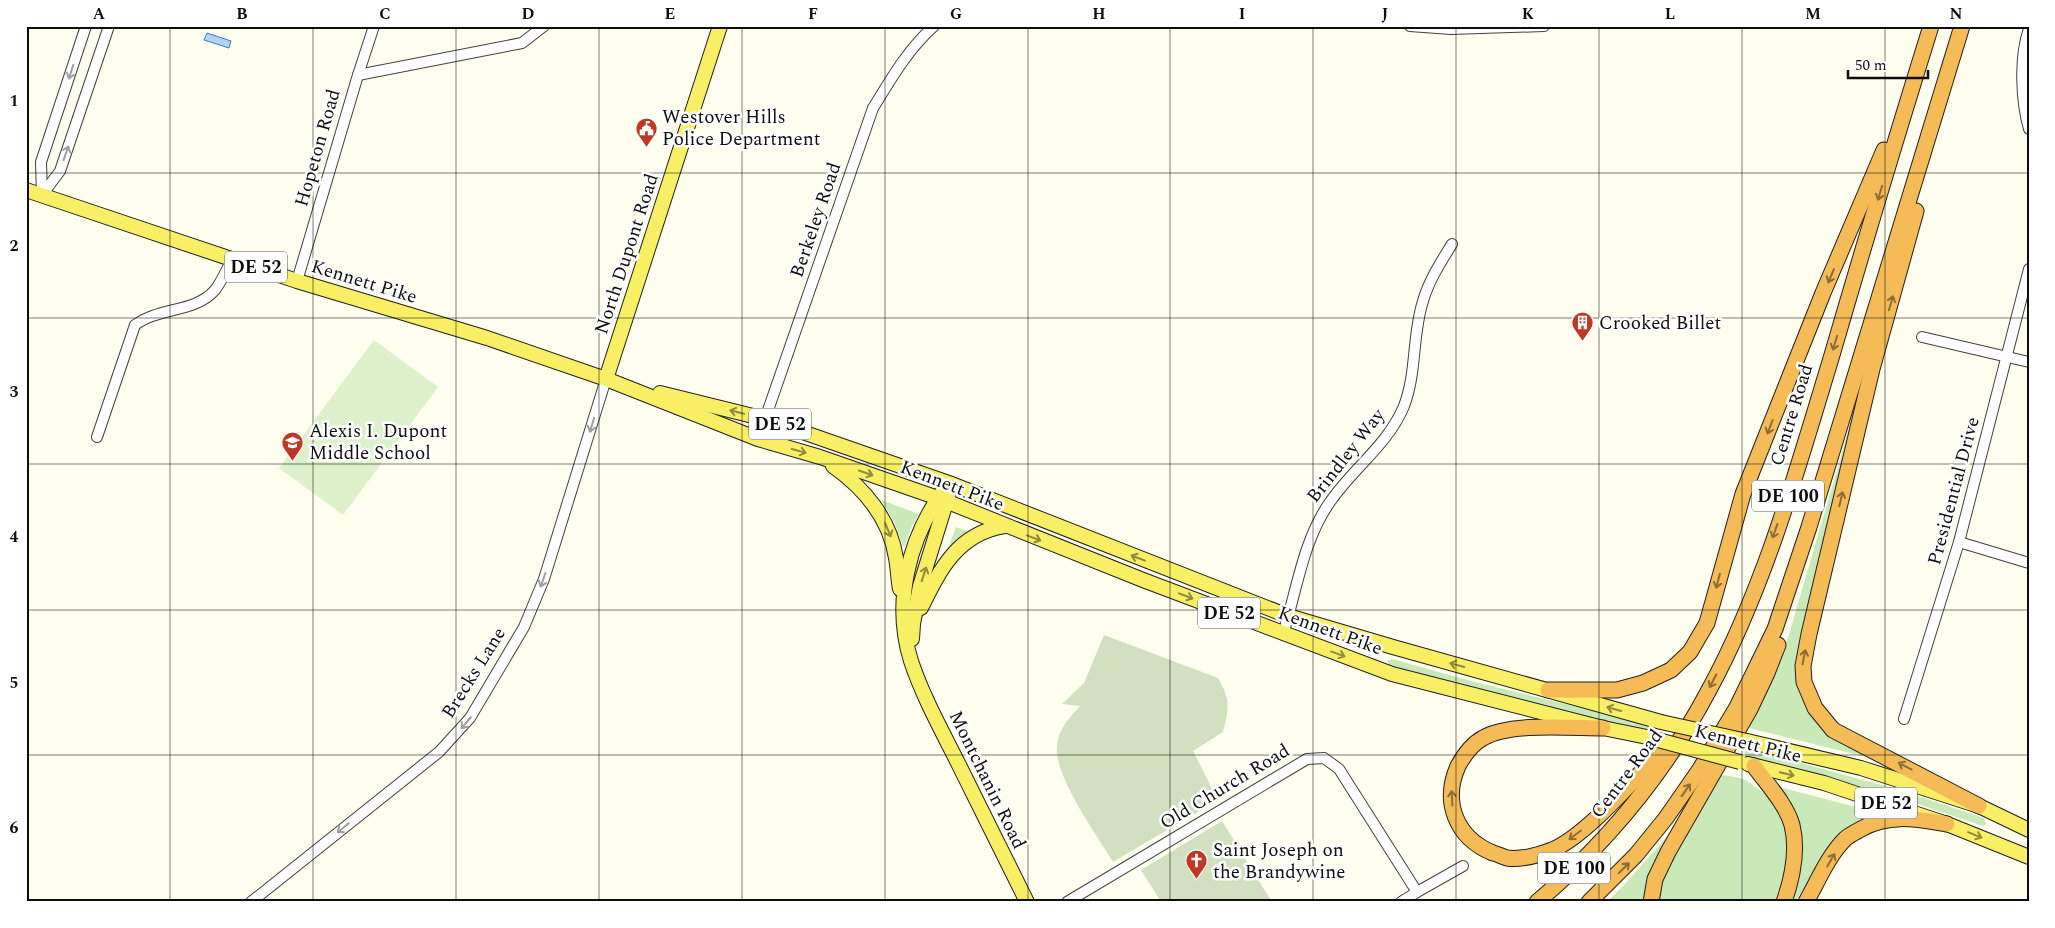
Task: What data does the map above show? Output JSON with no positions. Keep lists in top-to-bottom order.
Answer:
{
  "streets": {
    "highway": ["Centre Road", "DE 100"],
    "main road": [
      "North Dupont Road",
      "DE 52",
      "Kennett Pike",
      "Montchanin Road"
    ],
    "street": [
      "Hopeton Road",
      "Berkeley Road",
      "Brindley Way",
      "Presidential Drive",
      "Brecks Lane",
      "Old Church Road"
    ]
  },
  "crossings": [
    ["Hopeton Road", "Kennett Pike"],
    ["Berkeley Road", "Kennett Pike"],
    ["North Dupont Road", "Kennett Pike"],
    ["North Dupont Road", "Brecks Lane"],
    ["Kennett Pike", "Brindley Way"],
    ["Kennett Pike", "Brecks Lane"],
    ["Kennett Pike", "Montchanin Road"]
  ],
  "one_way": ["Brecks Lane"],
  "places": {
    "public building": ["Westover Hills Police Department"],
    "building": ["Crooked Billet"],
    "school or university": ["Alexis I. Dupont Middle School"],
    "church": ["Saint Joseph on the Brandywine"]
  },
  "scale_bar": "50 m",
  "grid": {
    "columns": [
      "A",
      "B",
      "C",
      "D",
      "E",
      "F",
      "G",
      "H",
      "I",
      "J",
      "K",
      "L",
      "M",
      "N"
    ],
    "rows": [
      "1",
      "2",
      "3",
      "4",
      "5",
      "6"
    ]
  }
}
